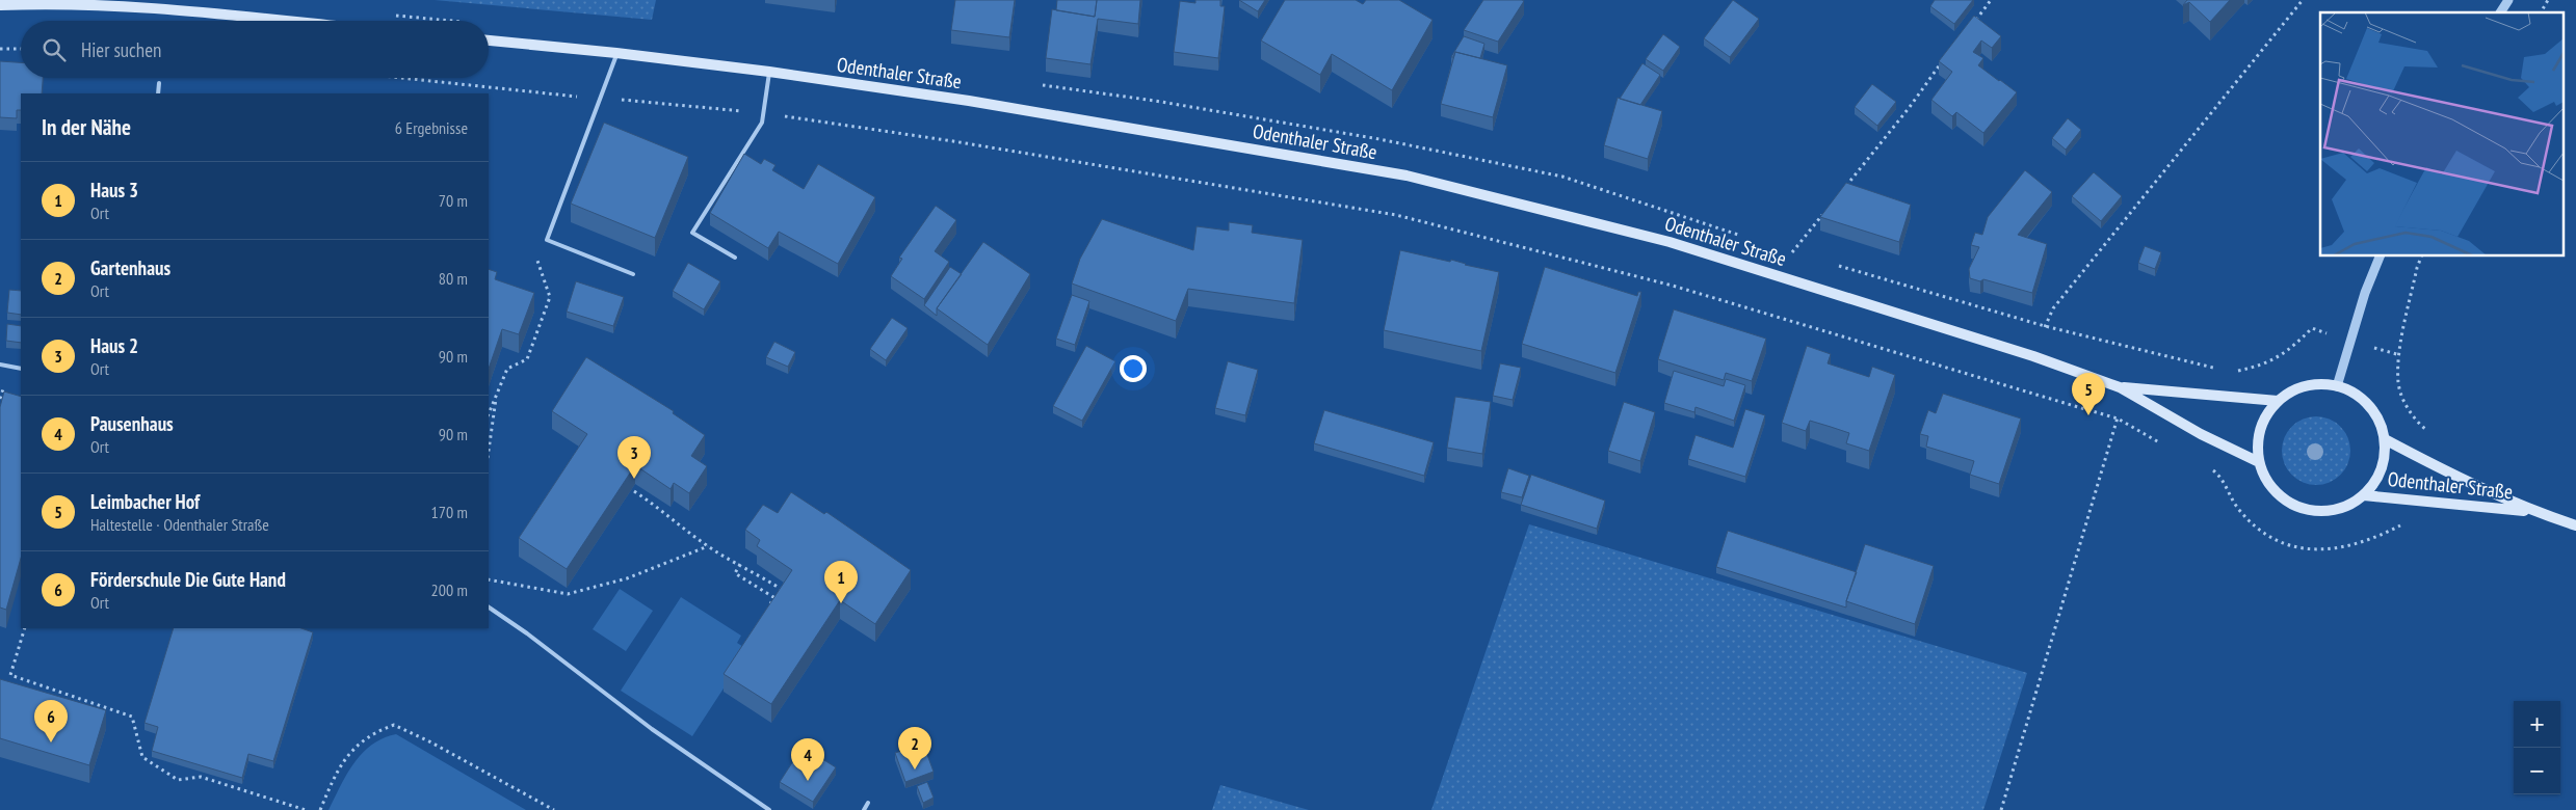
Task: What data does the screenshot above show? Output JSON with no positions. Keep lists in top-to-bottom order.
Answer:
{
  "streets": {
    "main road": ["Odenthaler Straße"]
  },
  "page": {
    "search": "Hier suchen",
    "heading": ["In der Nähe", "6 Ergebnisse"],
    "list": [
      {
        "mark": "1",
        "name": "Haus 3",
        "note": "Ort",
        "value": "70 m"
      },
      {
        "mark": "2",
        "name": "Gartenhaus",
        "note": "Ort",
        "value": "80 m"
      },
      {
        "mark": "3",
        "name": "Haus 2",
        "note": "Ort",
        "value": "90 m"
      },
      {
        "mark": "4",
        "name": "Pausenhaus",
        "note": "Ort",
        "value": "90 m"
      },
      {
        "mark": "5",
        "name": "Leimbacher Hof",
        "note": "Haltestelle · Odenthaler Straße",
        "value": "170 m"
      },
      {
        "mark": "6",
        "name": "Förderschule Die Gute Hand",
        "note": "Ort",
        "value": "200 m"
      }
    ],
    "pins": [
      "5",
      "3",
      "1",
      "6",
      "2",
      "4"
    ],
    "map_buttons": ["+", "−"]
  }
}
